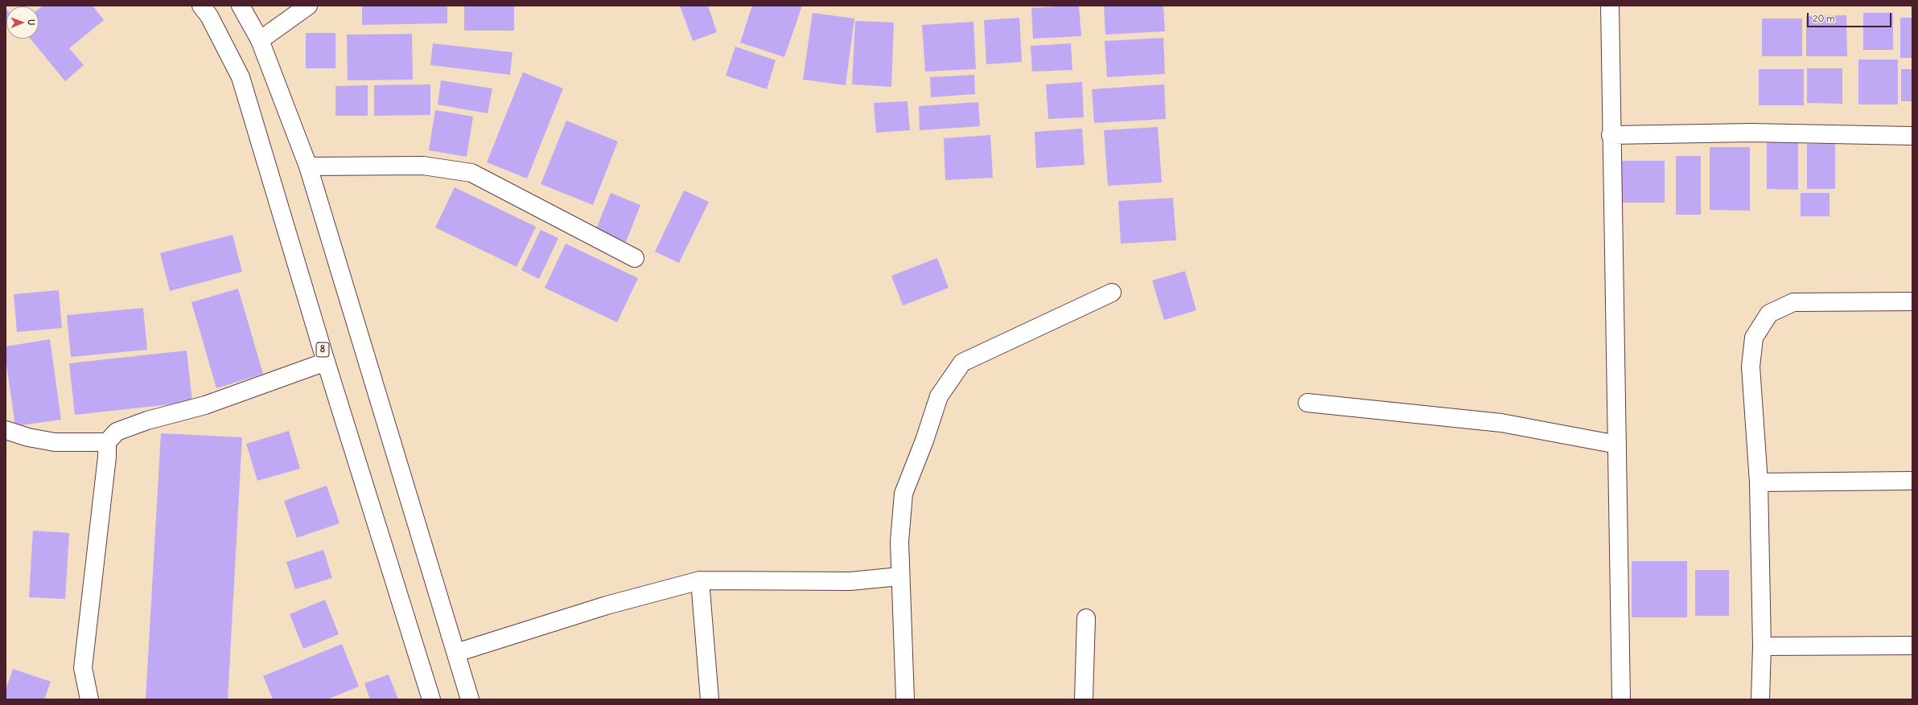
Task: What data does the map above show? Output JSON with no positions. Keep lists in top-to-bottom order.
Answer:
{
  "streets": {
    "main road": ["8"]
  },
  "scale_bar": "20 m",
  "north": "right"
}
